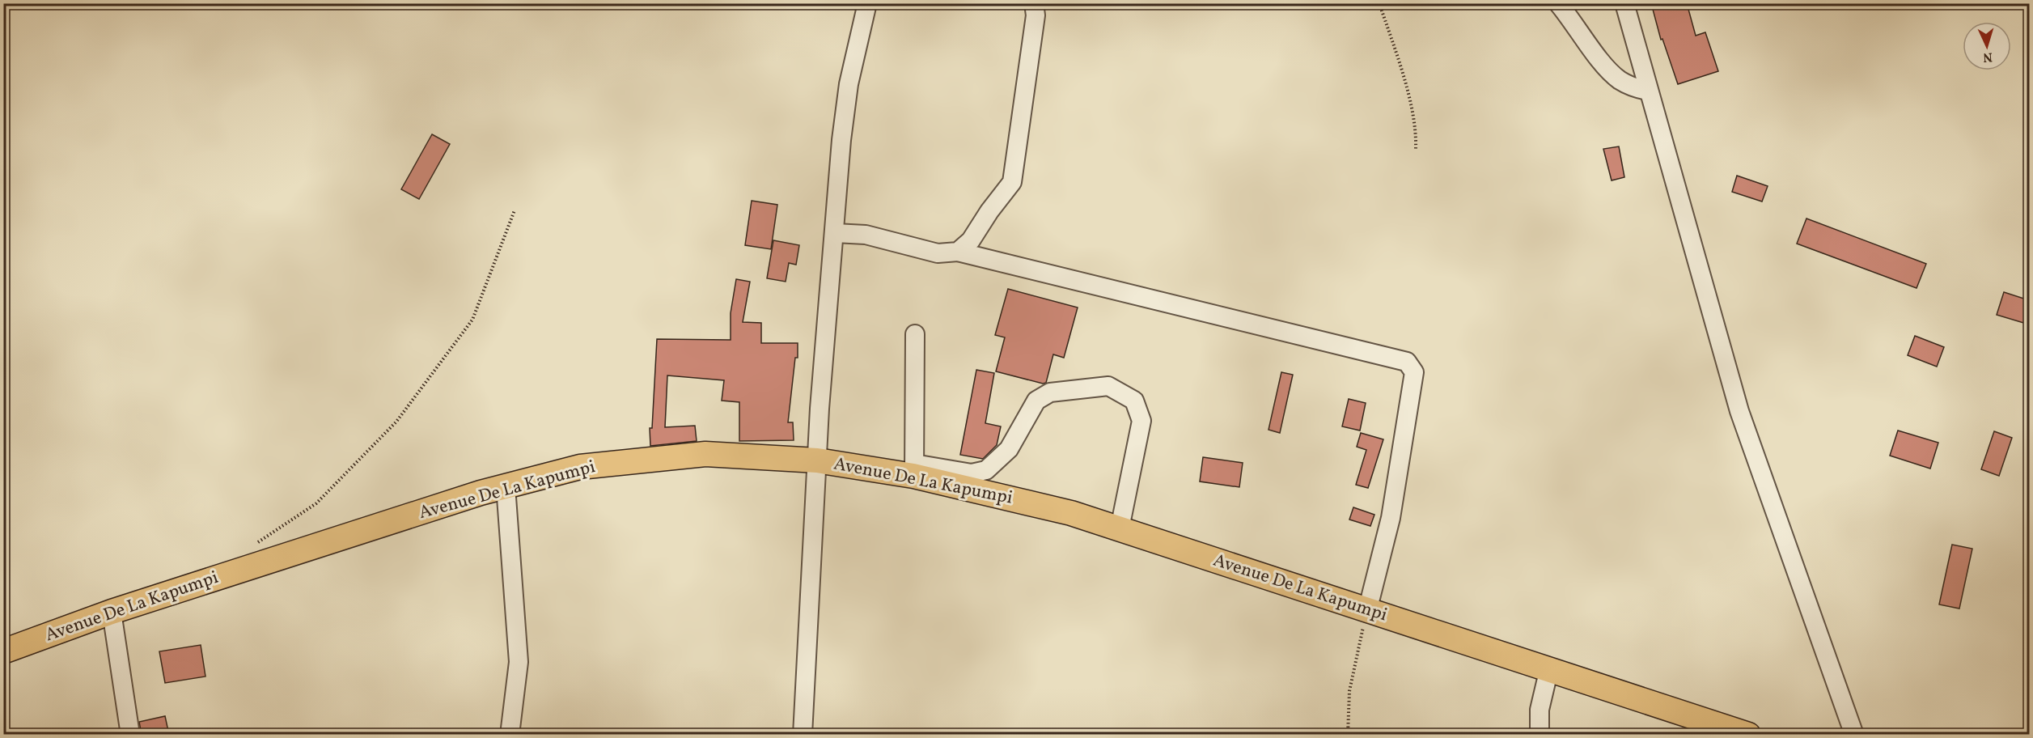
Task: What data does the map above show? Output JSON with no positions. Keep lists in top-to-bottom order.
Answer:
{
  "streets": {
    "main road": ["Avenue De La Kapumpi"]
  },
  "north": "bottom"
}
